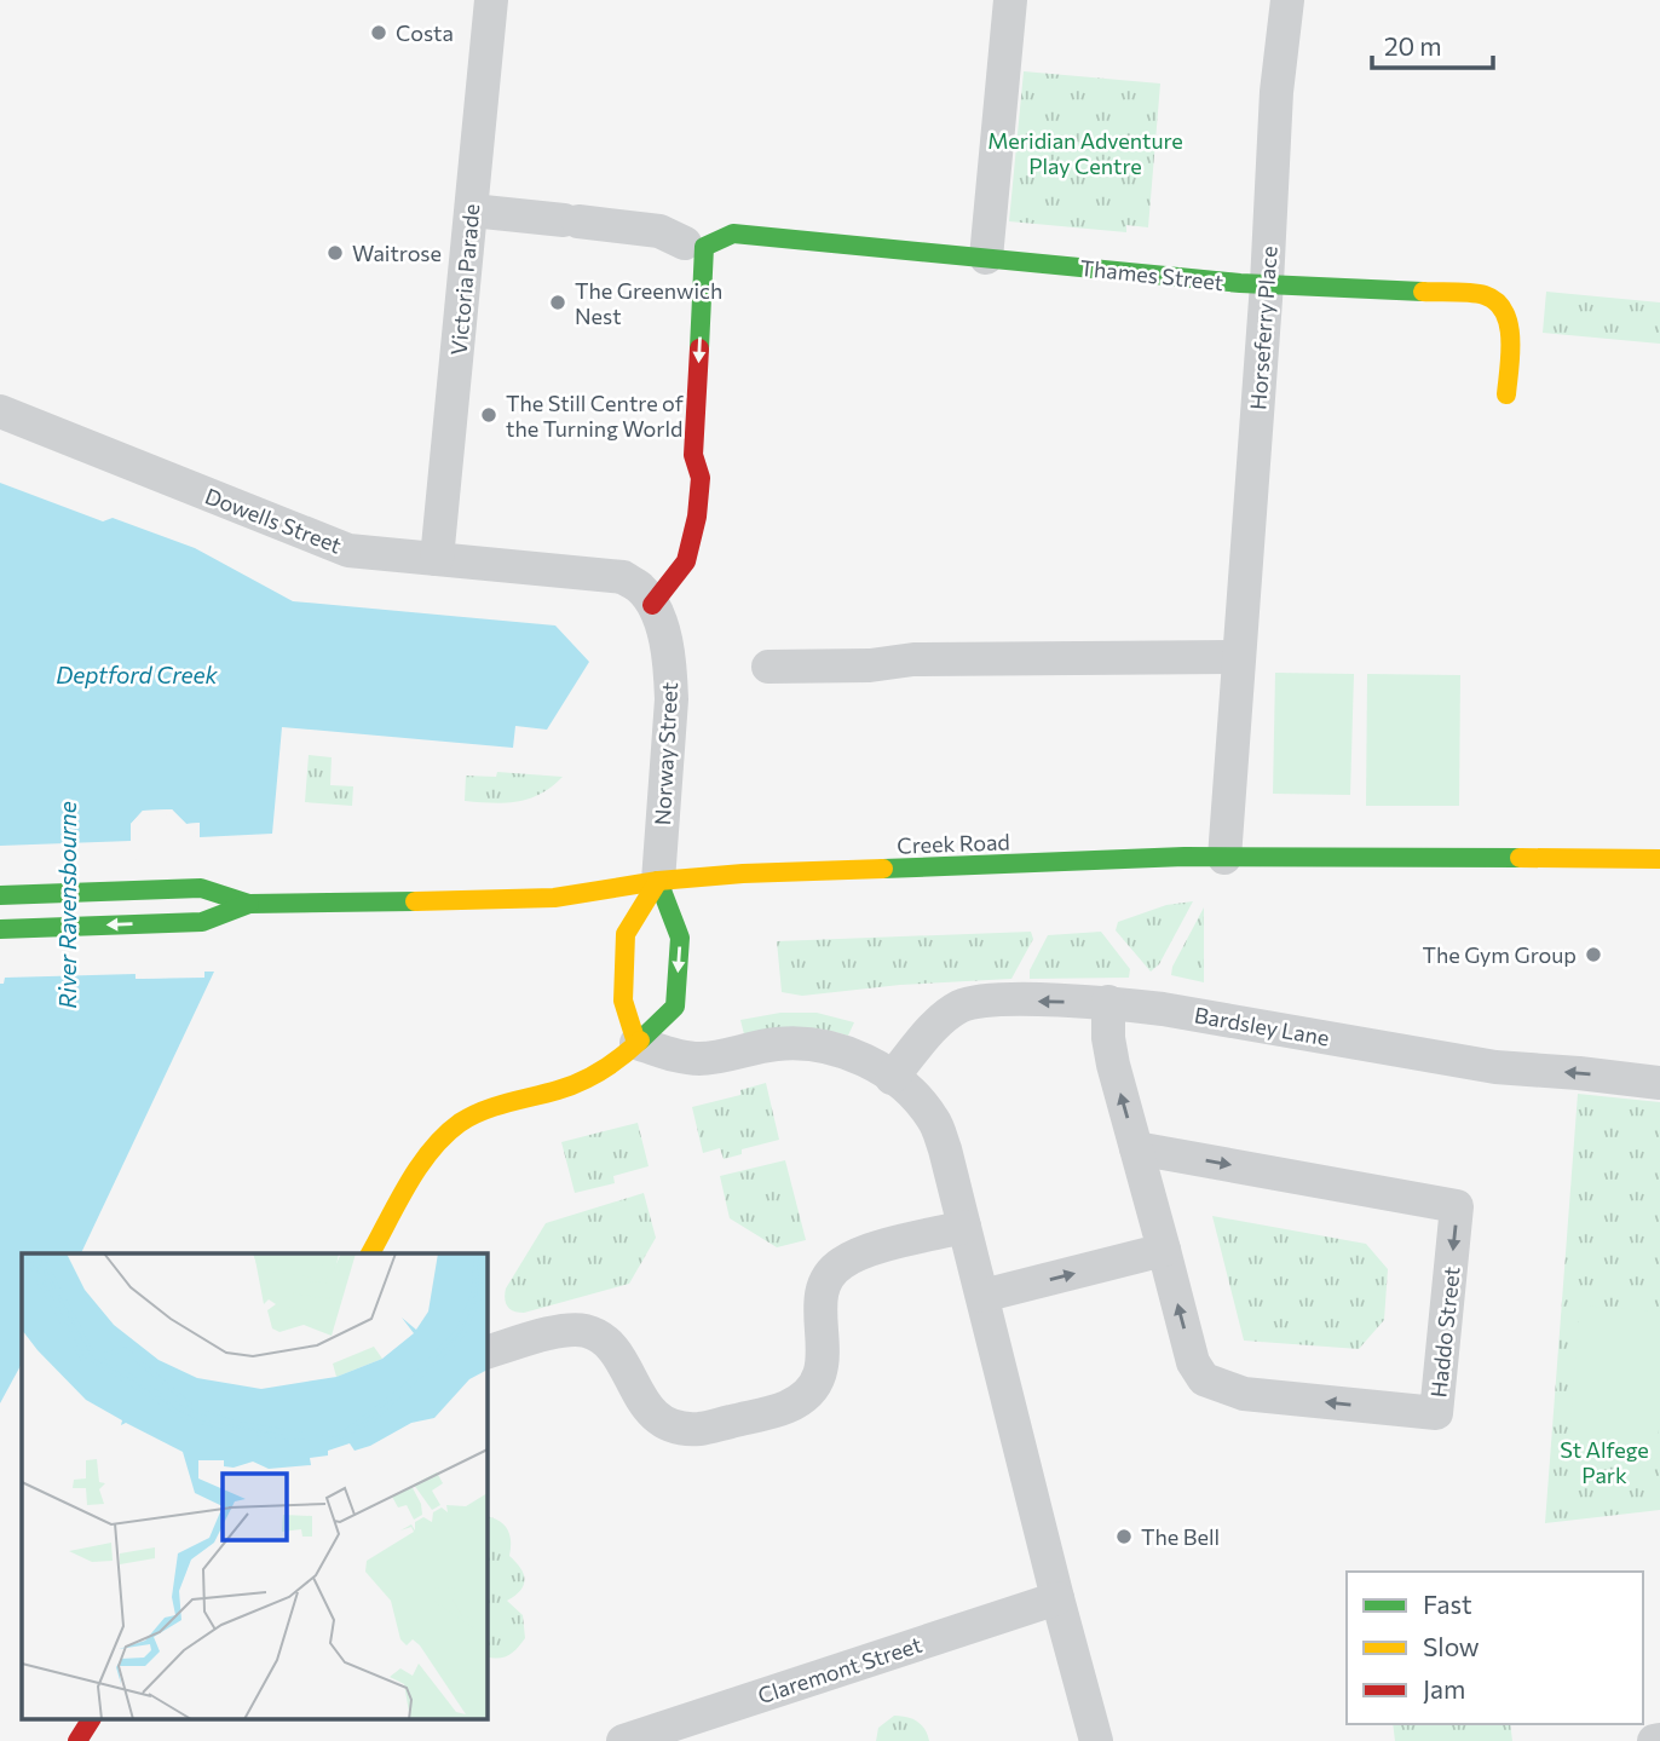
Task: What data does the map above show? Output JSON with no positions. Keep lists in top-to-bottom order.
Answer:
{
  "streets": {
    "main road": ["Thames Street", "Creek Road"],
    "street": [
      "Victoria Parade",
      "Horseferry Place",
      "Dowells Street",
      "Norway Street",
      "Bardsley Lane",
      "Haddo Street",
      "Claremont Street"
    ]
  },
  "crossings": [
    ["Thames Street", "Victoria Parade"],
    ["Thames Street", "Horseferry Place"],
    ["Victoria Parade", "Dowells Street"],
    ["Horseferry Place", "Creek Road"],
    ["Dowells Street", "Norway Street"],
    ["Norway Street", "Creek Road"],
    ["Bardsley Lane", "Haddo Street"]
  ],
  "one_way": ["Bardsley Lane"],
  "water": ["Deptford Creek", "River Ravensbourne"],
  "parks": ["Meridian Adventure Play Centre", "St Alfege Park"],
  "places": [
    "Costa",
    "Waitrose",
    "The Greenwich Nest",
    "The Still Centre of the Turning World",
    "The Gym Group",
    "The Bell"
  ],
  "legend": ["Fast", "Slow", "Jam"],
  "scale_bar": "20 m"
}
